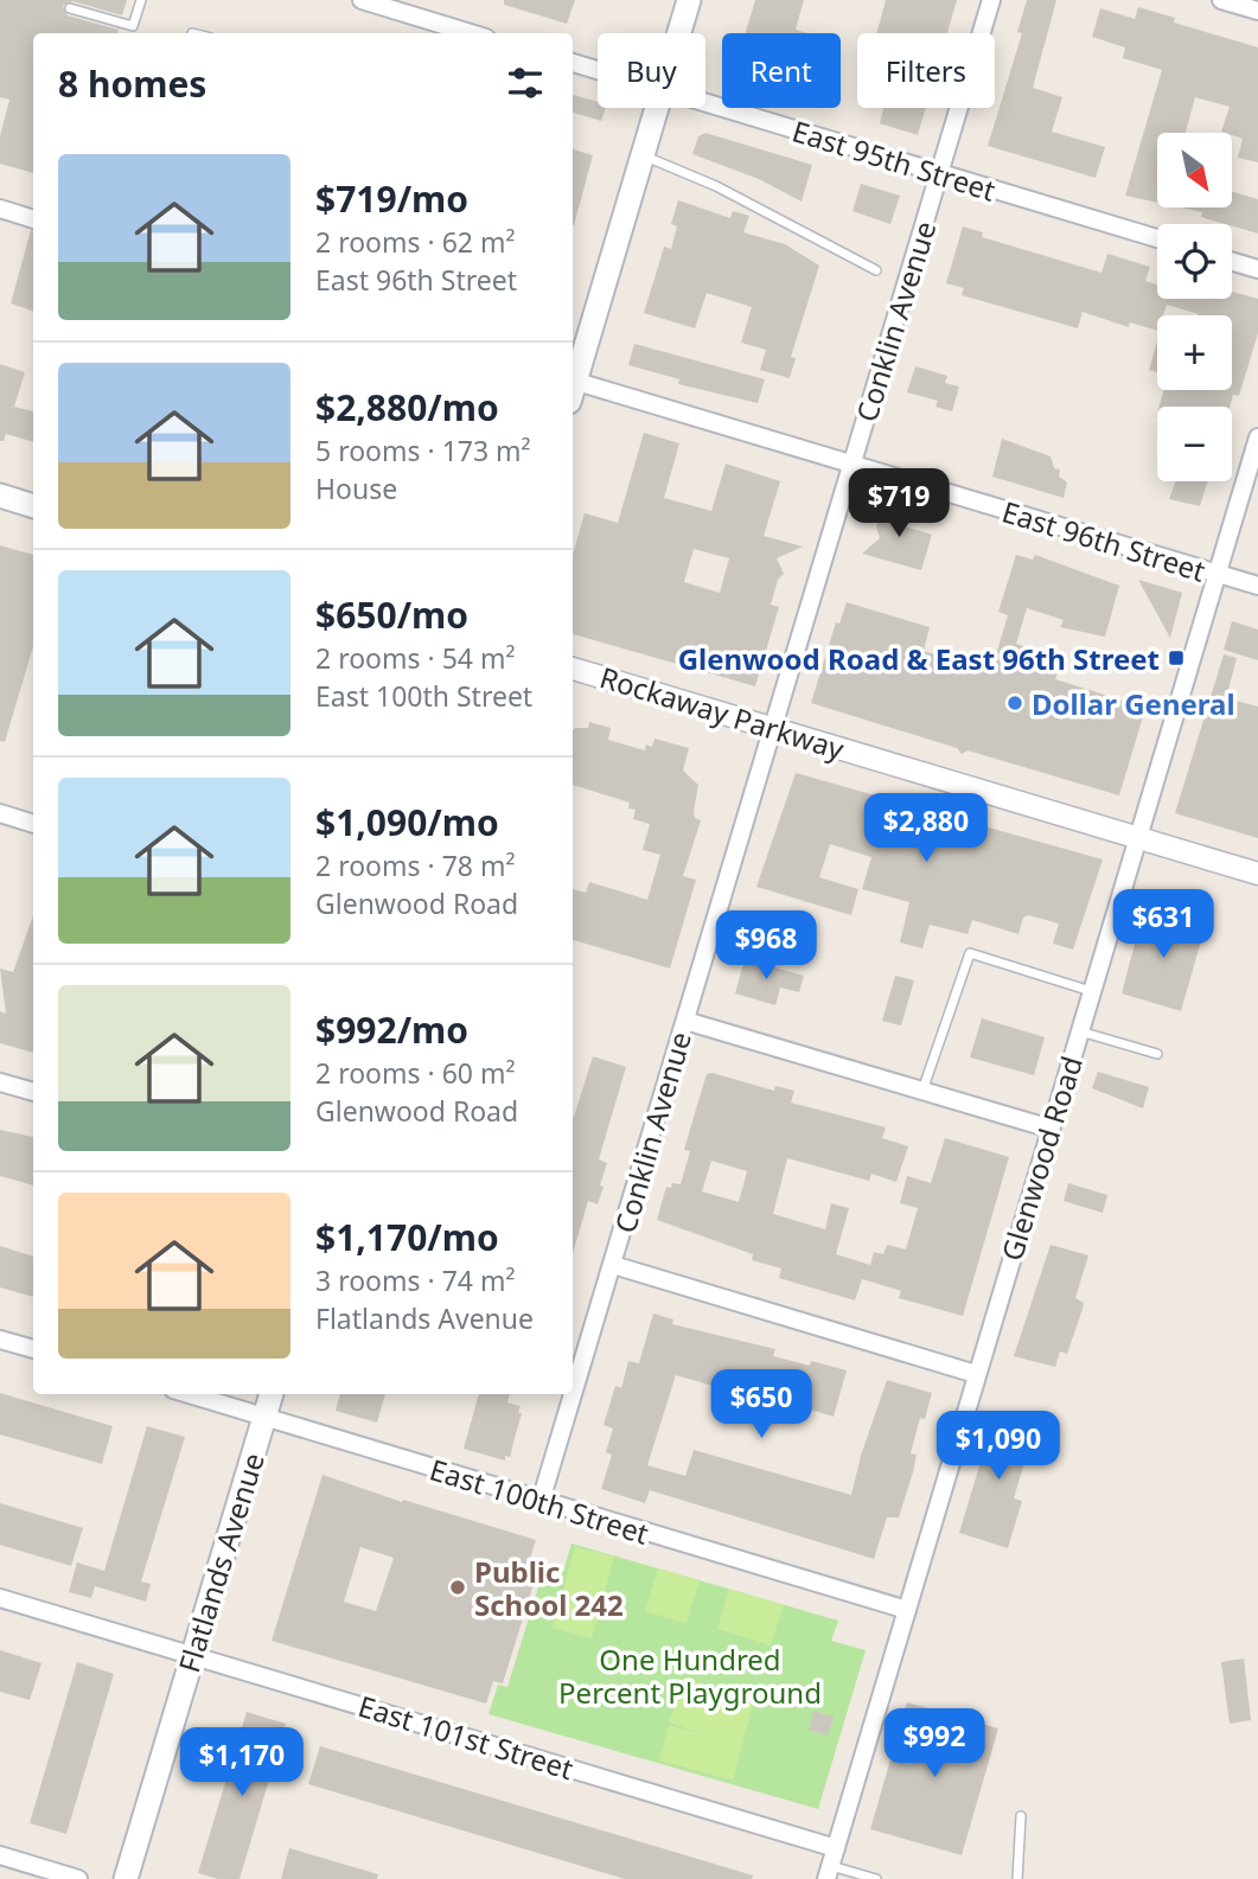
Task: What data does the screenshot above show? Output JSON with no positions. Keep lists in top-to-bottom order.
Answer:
{
  "streets": {
    "main road": ["Flatlands Avenue"],
    "street": [
      "East 95th Street",
      "Conklin Avenue",
      "East 96th Street",
      "Rockaway Parkway",
      "Glenwood Road",
      "East 100th Street",
      "East 101st Street"
    ]
  },
  "crossings": [
    ["East 95th Street", "Conklin Avenue"],
    ["Conklin Avenue", "East 96th Street"],
    ["Conklin Avenue", "Rockaway Parkway"],
    ["Conklin Avenue", "East 100th Street"],
    ["East 96th Street", "Glenwood Road"],
    ["Rockaway Parkway", "Glenwood Road"],
    ["Glenwood Road", "East 100th Street"],
    ["Glenwood Road", "East 101st Street"],
    ["East 100th Street", "Flatlands Avenue"],
    ["Flatlands Avenue", "East 101st Street"]
  ],
  "parks": ["One Hundred Percent Playground"],
  "places": {
    "transit": ["Glenwood Road & East 96th Street"],
    "other": ["Dollar General", "Public School 242"]
  },
  "north": "bottom right",
  "page": {
    "chip": ["Buy", "Rent", "Filters"],
    "heading": "8 homes",
    "map_buttons": ["+", "−"],
    "list": [
      {
        "name": "$719/mo",
        "note": "2 rooms · 62 m² · East 96th Street"
      },
      {
        "name": "$2,880/mo",
        "note": "5 rooms · 173 m² · House"
      },
      {
        "name": "$650/mo",
        "note": "2 rooms · 54 m² · East 100th Street"
      },
      {
        "name": "$1,090/mo",
        "note": "2 rooms · 78 m² · Glenwood Road"
      },
      {
        "name": "$992/mo",
        "note": "2 rooms · 60 m² · Glenwood Road"
      },
      {
        "name": "$1,170/mo",
        "note": "3 rooms · 74 m² · Flatlands Avenue"
      }
    ],
    "price": [
      "$719",
      "$2,880",
      "$631",
      "$968",
      "$650",
      "$1,090",
      "$992",
      "$1,170"
    ]
  }
}
